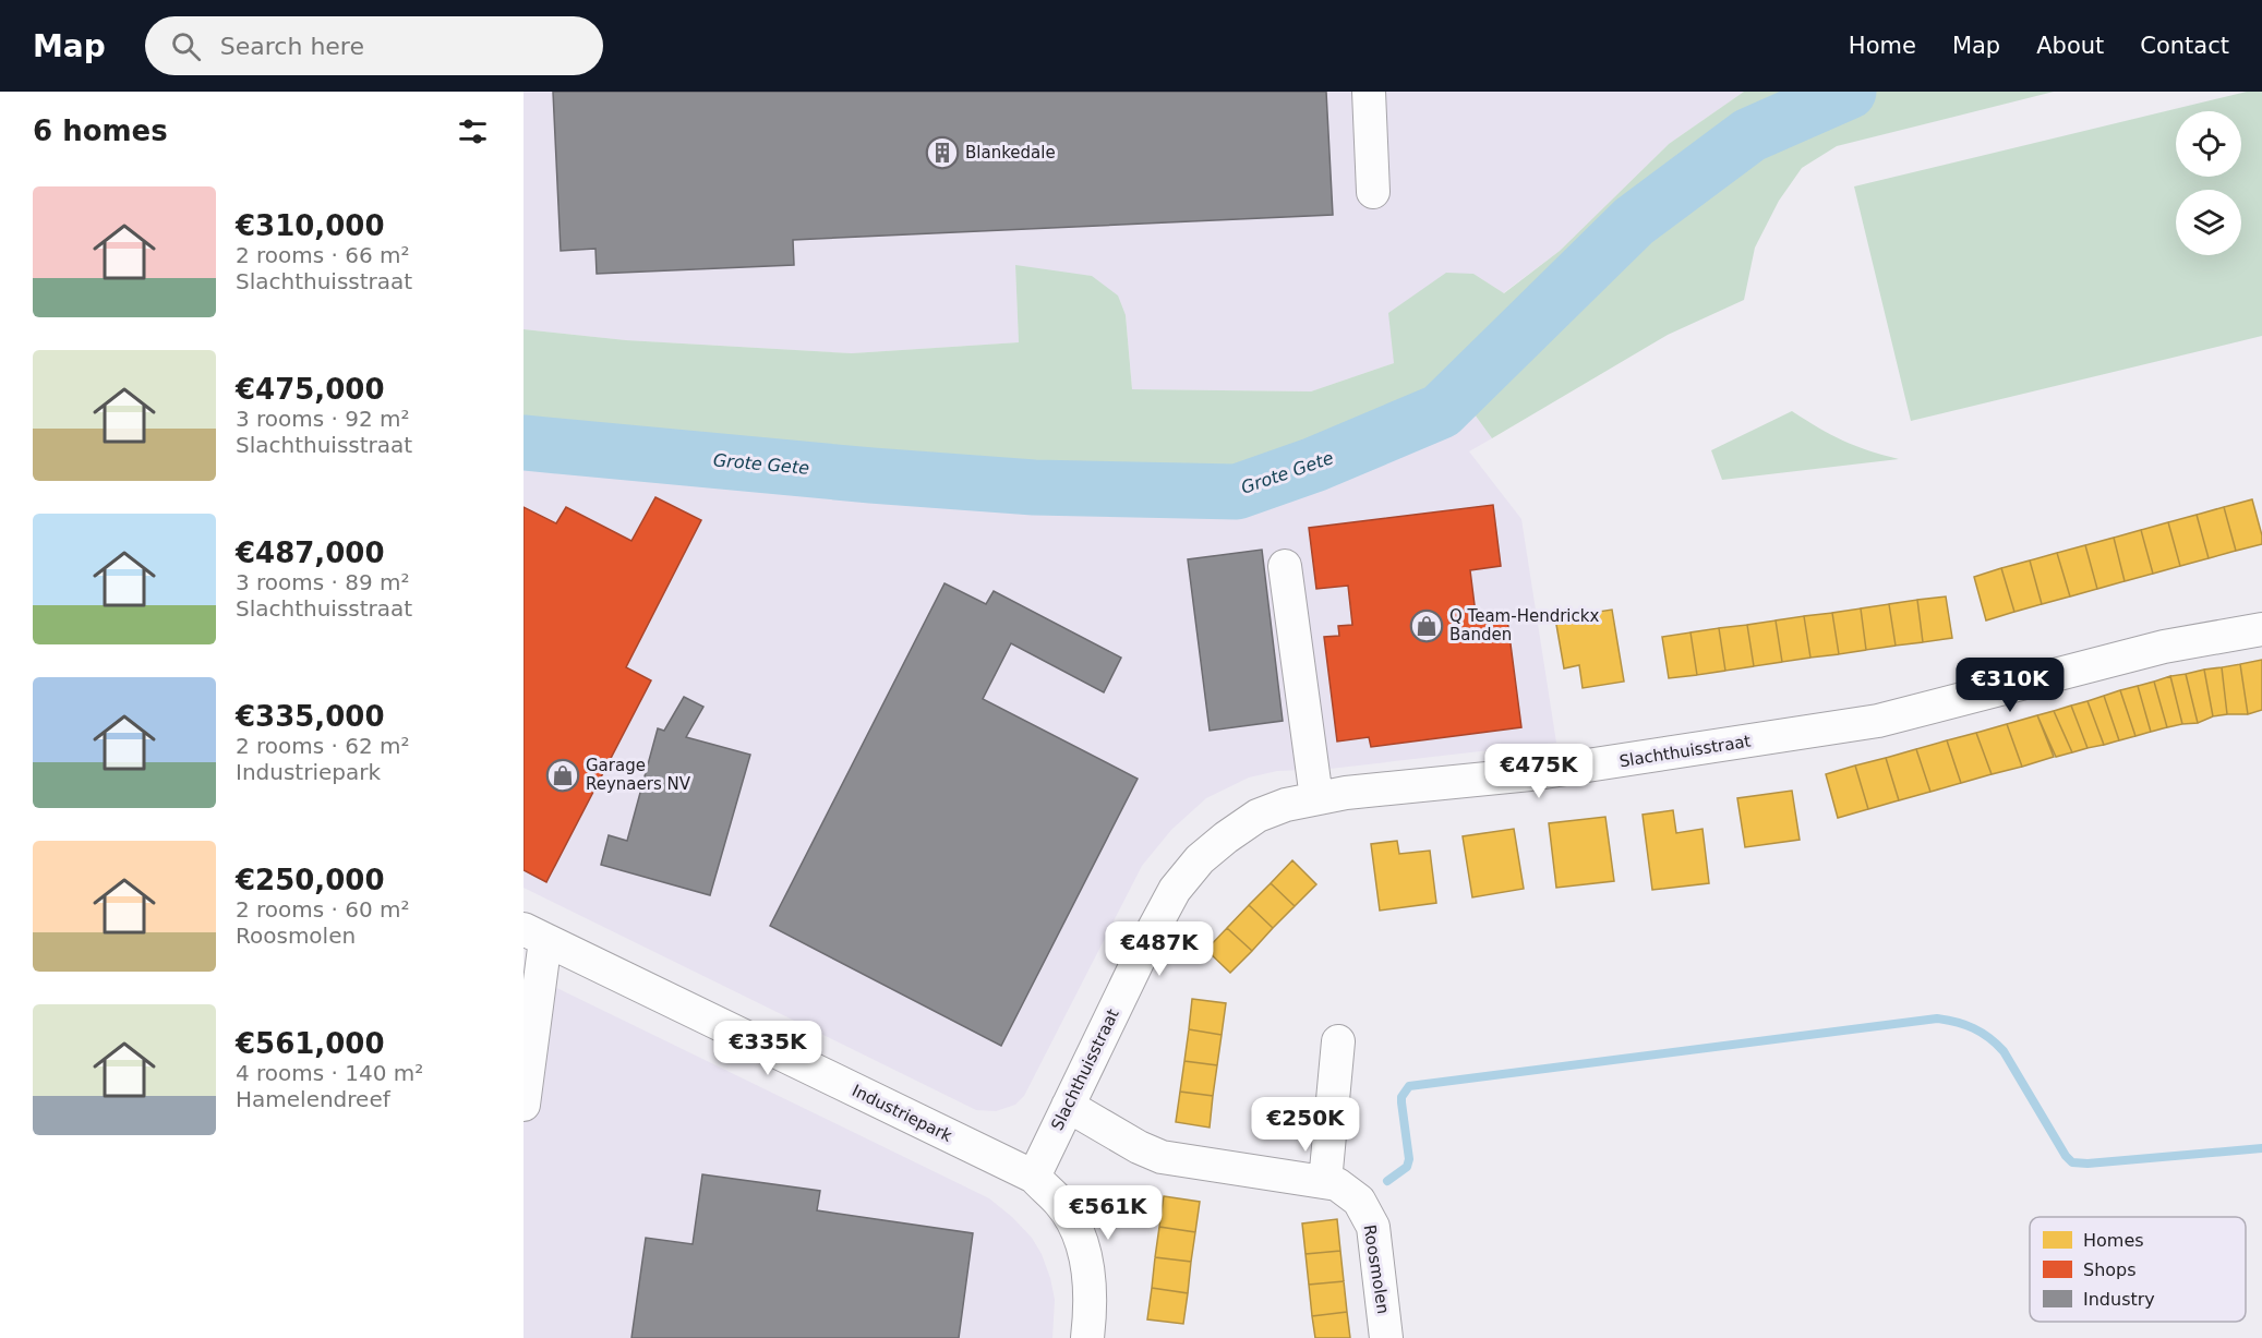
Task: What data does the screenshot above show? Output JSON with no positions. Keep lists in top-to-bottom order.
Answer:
{
  "streets": {
    "street": ["Slachthuisstraat", "Industriepark", "Roosmolen"]
  },
  "crossings": [
    ["Slachthuisstraat", "Industriepark"],
    ["Slachthuisstraat", "Roosmolen"]
  ],
  "water": ["Grote Gete"],
  "places": {
    "building": ["Blankedale"],
    "shop": ["Q Team-Hendrickx Banden", "Garage Reynaers NV"]
  },
  "legend": ["Homes", "Shops", "Industry"],
  "page": {
    "header": "Map",
    "search": "Search here",
    "nav": [
      "Home",
      "Map",
      "About",
      "Contact"
    ],
    "heading": "6 homes",
    "list": [
      {
        "name": "€310,000",
        "note": "2 rooms · 66 m² · Slachthuisstraat"
      },
      {
        "name": "€475,000",
        "note": "3 rooms · 92 m² · Slachthuisstraat"
      },
      {
        "name": "€487,000",
        "note": "3 rooms · 89 m² · Slachthuisstraat"
      },
      {
        "name": "€335,000",
        "note": "2 rooms · 62 m² · Industriepark"
      },
      {
        "name": "€250,000",
        "note": "2 rooms · 60 m² · Roosmolen"
      },
      {
        "name": "€561,000",
        "note": "4 rooms · 140 m² · Hamelendreef"
      }
    ],
    "price": [
      "€310K",
      "€475K",
      "€487K",
      "€335K",
      "€250K",
      "€561K"
    ]
  }
}
